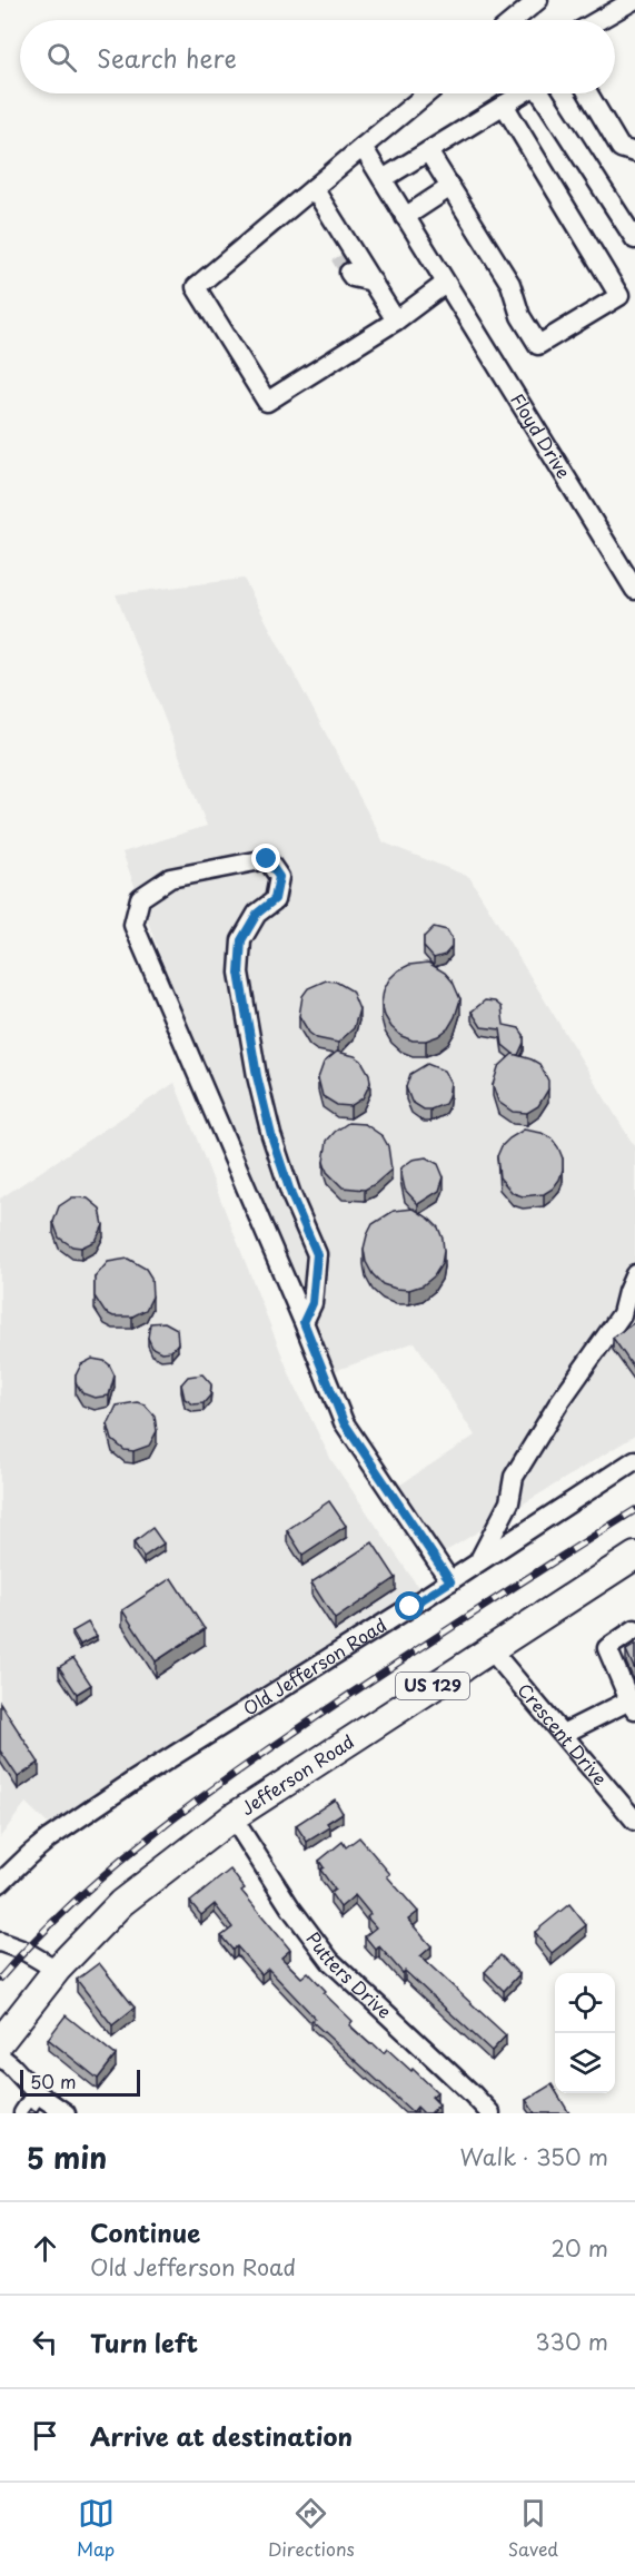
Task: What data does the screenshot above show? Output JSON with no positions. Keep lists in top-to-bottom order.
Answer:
{
  "streets": {
    "highway": ["US 129", "Jefferson Road"],
    "street": [
      "Floyd Drive",
      "Old Jefferson Road",
      "Crescent Drive",
      "Putters Drive"
    ]
  },
  "crossings": [
    ["Crescent Drive", "Jefferson Road"],
    ["Jefferson Road", "Putters Drive"]
  ],
  "scale_bar": "50 m",
  "page": {
    "search": "Search here",
    "scale": "50 m",
    "heading": ["5 min", "Walk · 350 m"],
    "list": [
      ["Continue", "Old Jefferson Road", "20 m"],
      ["Turn left", "330 m"],
      "Arrive at destination"
    ],
    "nav": ["Map", "Directions", "Saved"]
  }
}
